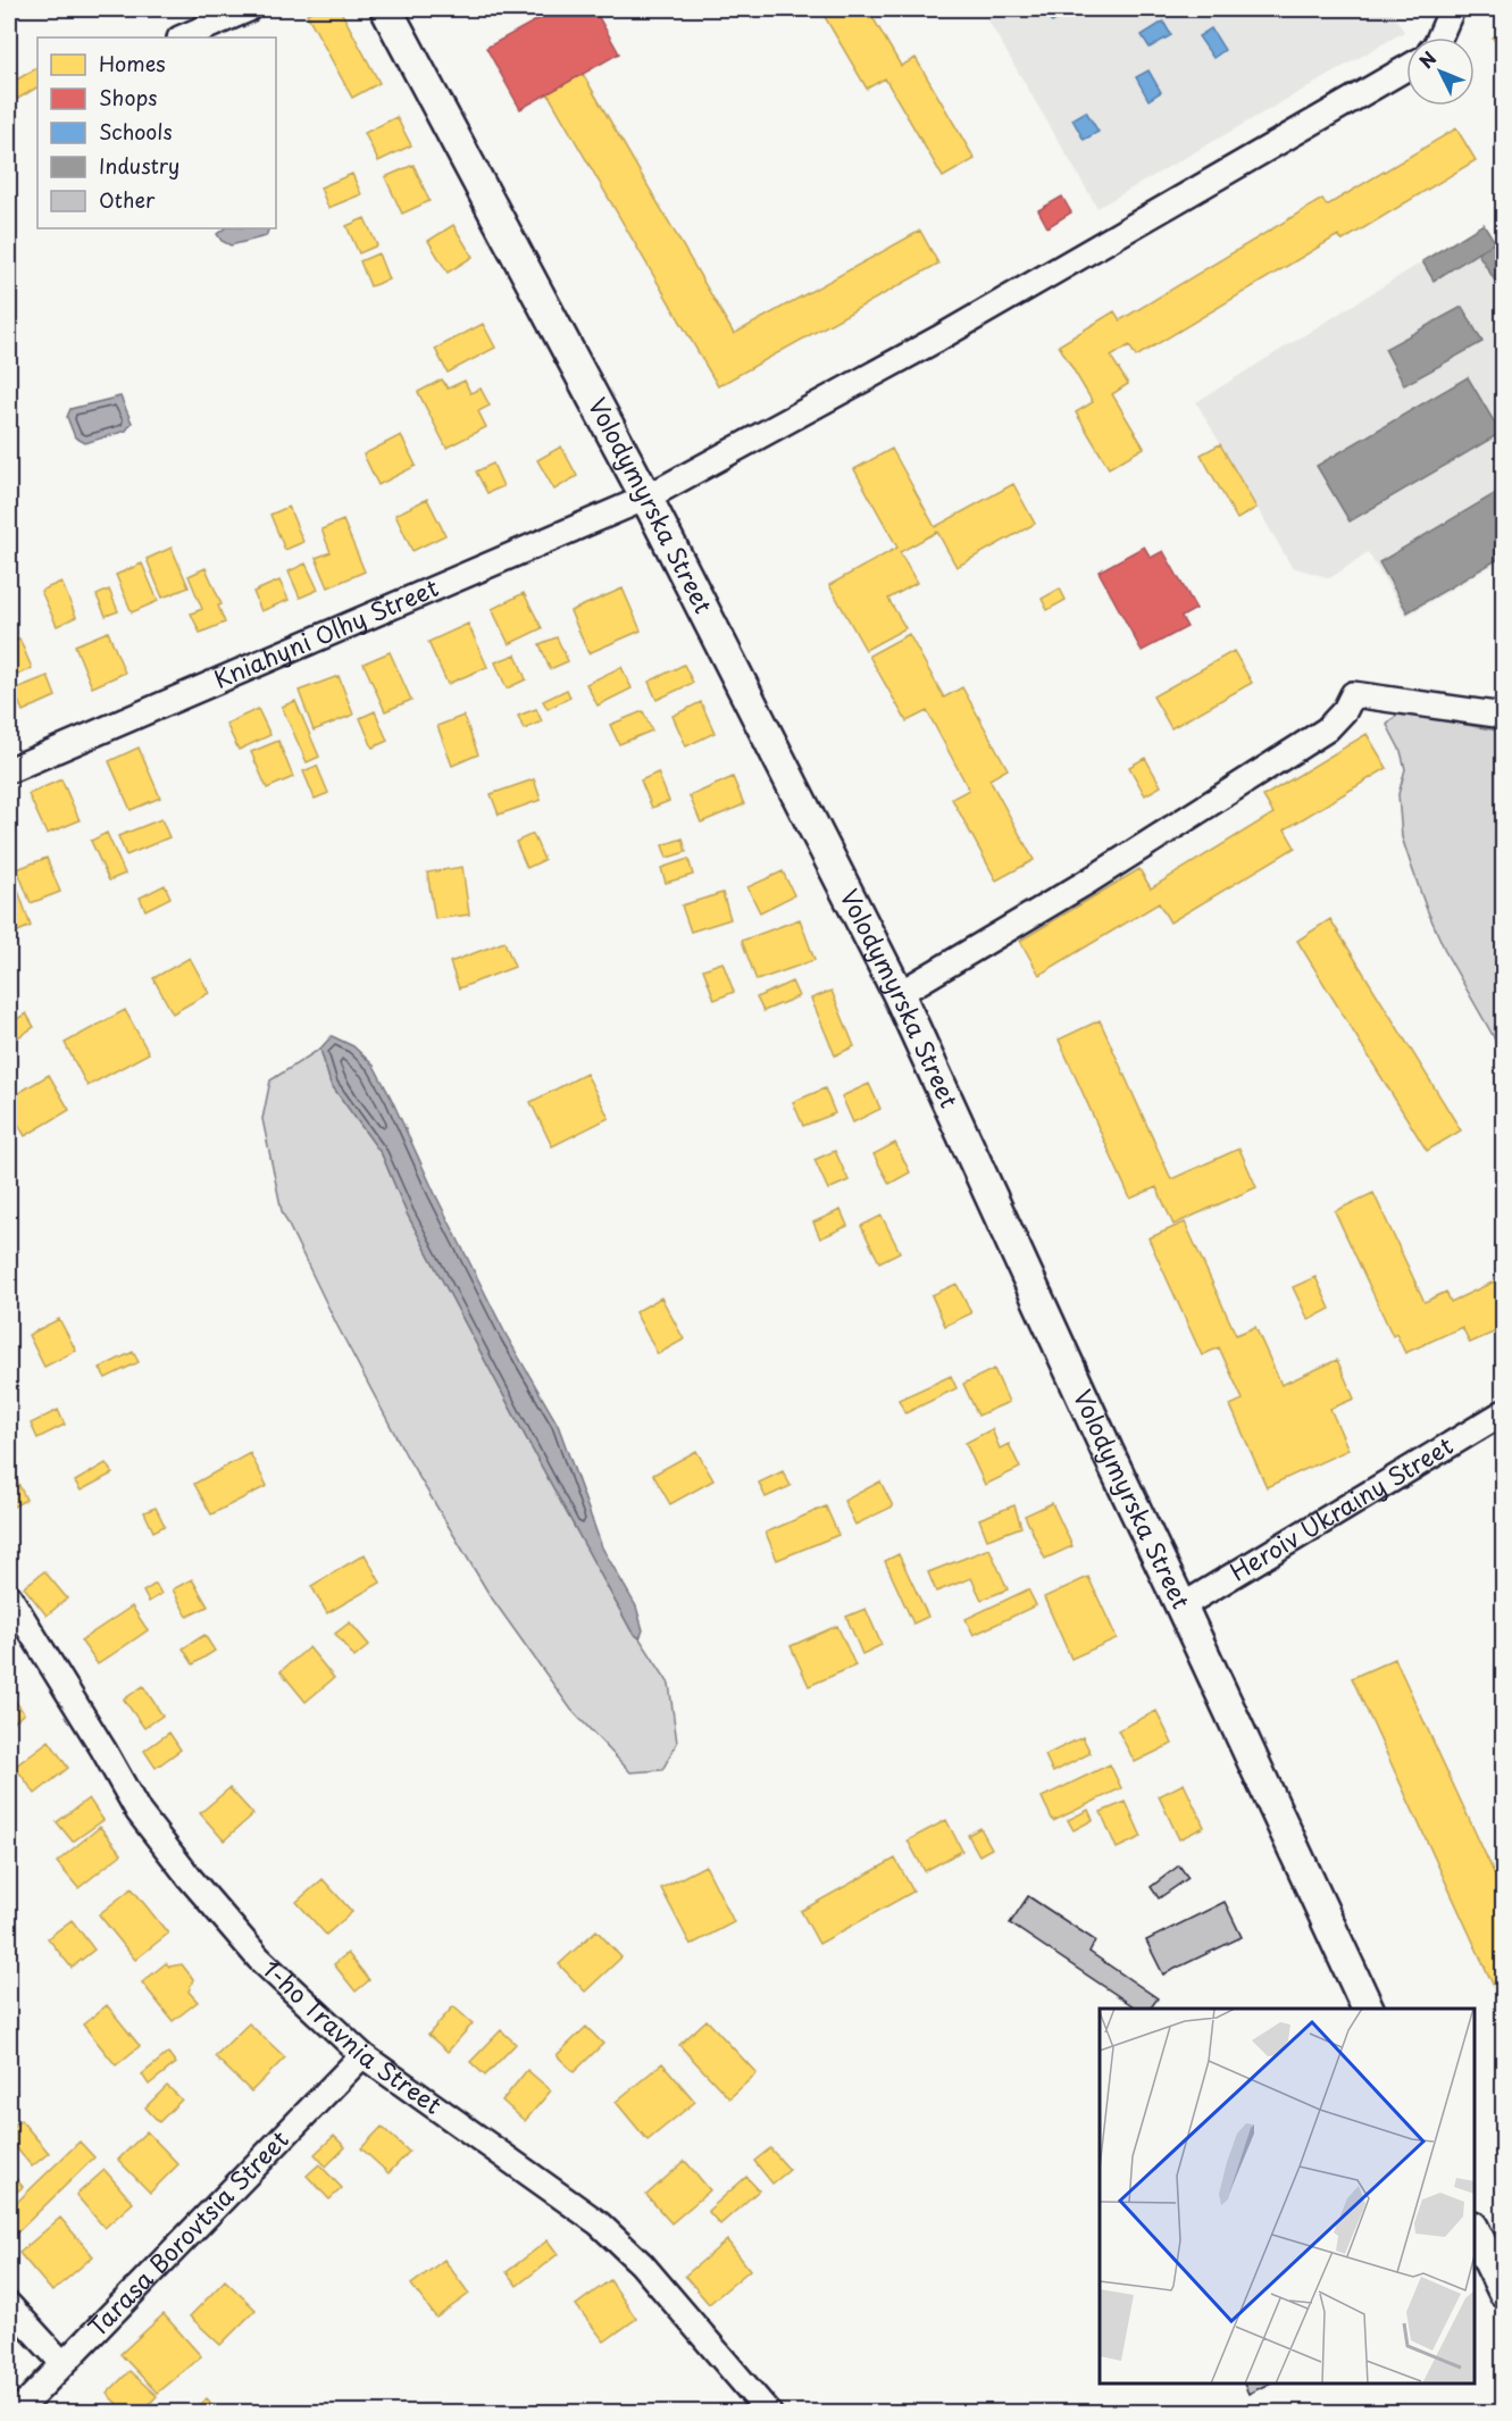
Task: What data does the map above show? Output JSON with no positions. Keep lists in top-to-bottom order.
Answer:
{
  "streets": {
    "main road": ["Volodymyrska Street"],
    "street": [
      "Kniahyni Olhy Street",
      "Heroiv Ukrainy Street",
      "1-ho Travnia Street",
      "Tarasa Borovtsia Street"
    ]
  },
  "crossings": [
    ["Volodymyrska Street", "Kniahyni Olhy Street"],
    ["Volodymyrska Street", "Heroiv Ukrainy Street"],
    ["1-ho Travnia Street", "Tarasa Borovtsia Street"]
  ],
  "legend": [
    "Homes",
    "Shops",
    "Schools",
    "Industry",
    "Other"
  ],
  "north": "top left"
}
